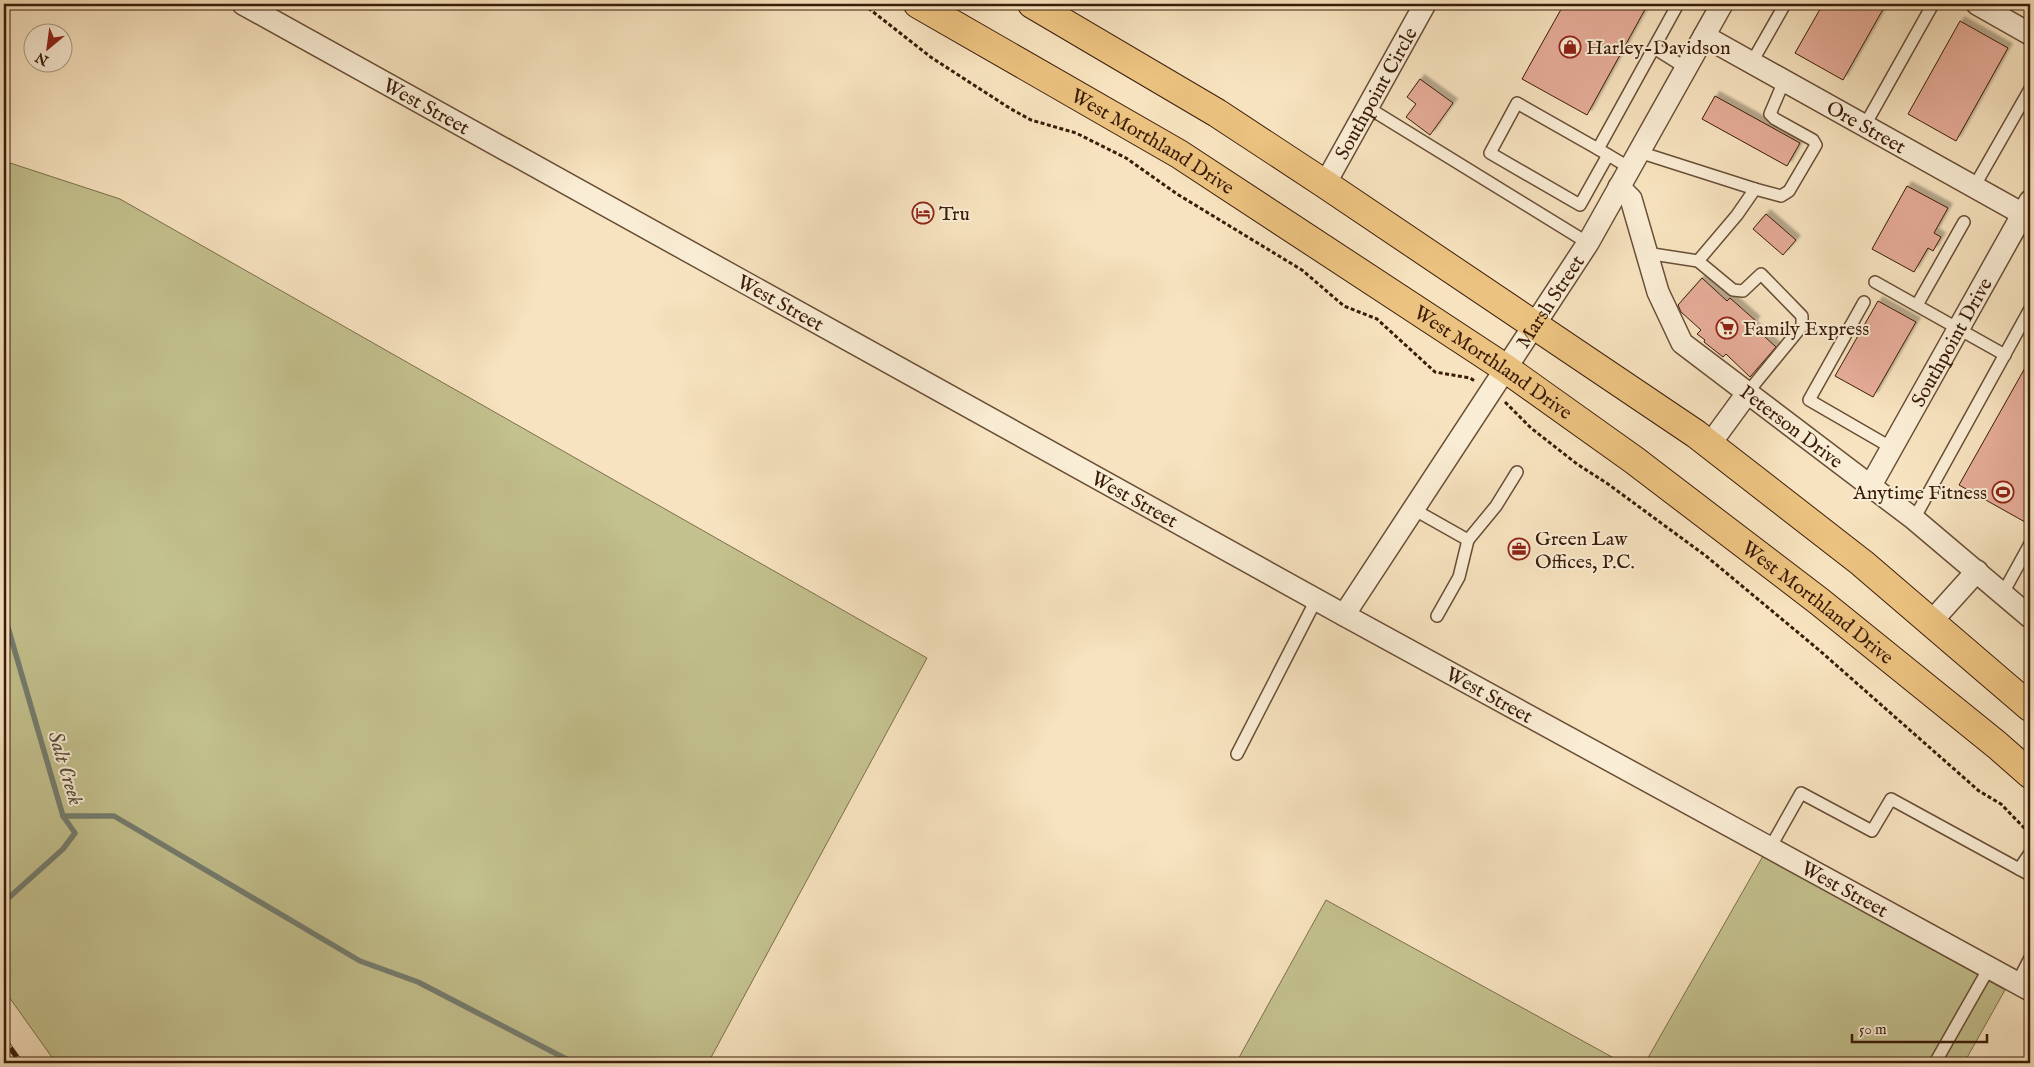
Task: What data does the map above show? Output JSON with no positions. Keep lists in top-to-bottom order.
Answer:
{
  "streets": {
    "highway": ["West Morthland Drive"],
    "street": [
      "Southpoint Circle",
      "West Street",
      "Ore Street",
      "Marsh Street",
      "Southpoint Drive",
      "Peterson Drive"
    ]
  },
  "crossings": [
    ["West Street", "Marsh Street"],
    ["Ore Street", "Marsh Street"],
    ["Ore Street", "Southpoint Drive"],
    ["West Morthland Drive", "Marsh Street"],
    ["Marsh Street", "Peterson Drive"],
    ["Southpoint Drive", "Peterson Drive"]
  ],
  "water": ["Salt Creek"],
  "places": {
    "shop": ["Harley-Davidson"],
    "hotel": ["Tru"],
    "supermarket": ["Family Express"],
    "sports": ["Anytime Fitness"],
    "office": ["Green Law Offices, P.C."]
  },
  "scale_bar": "50 m",
  "north": "bottom left"
}
